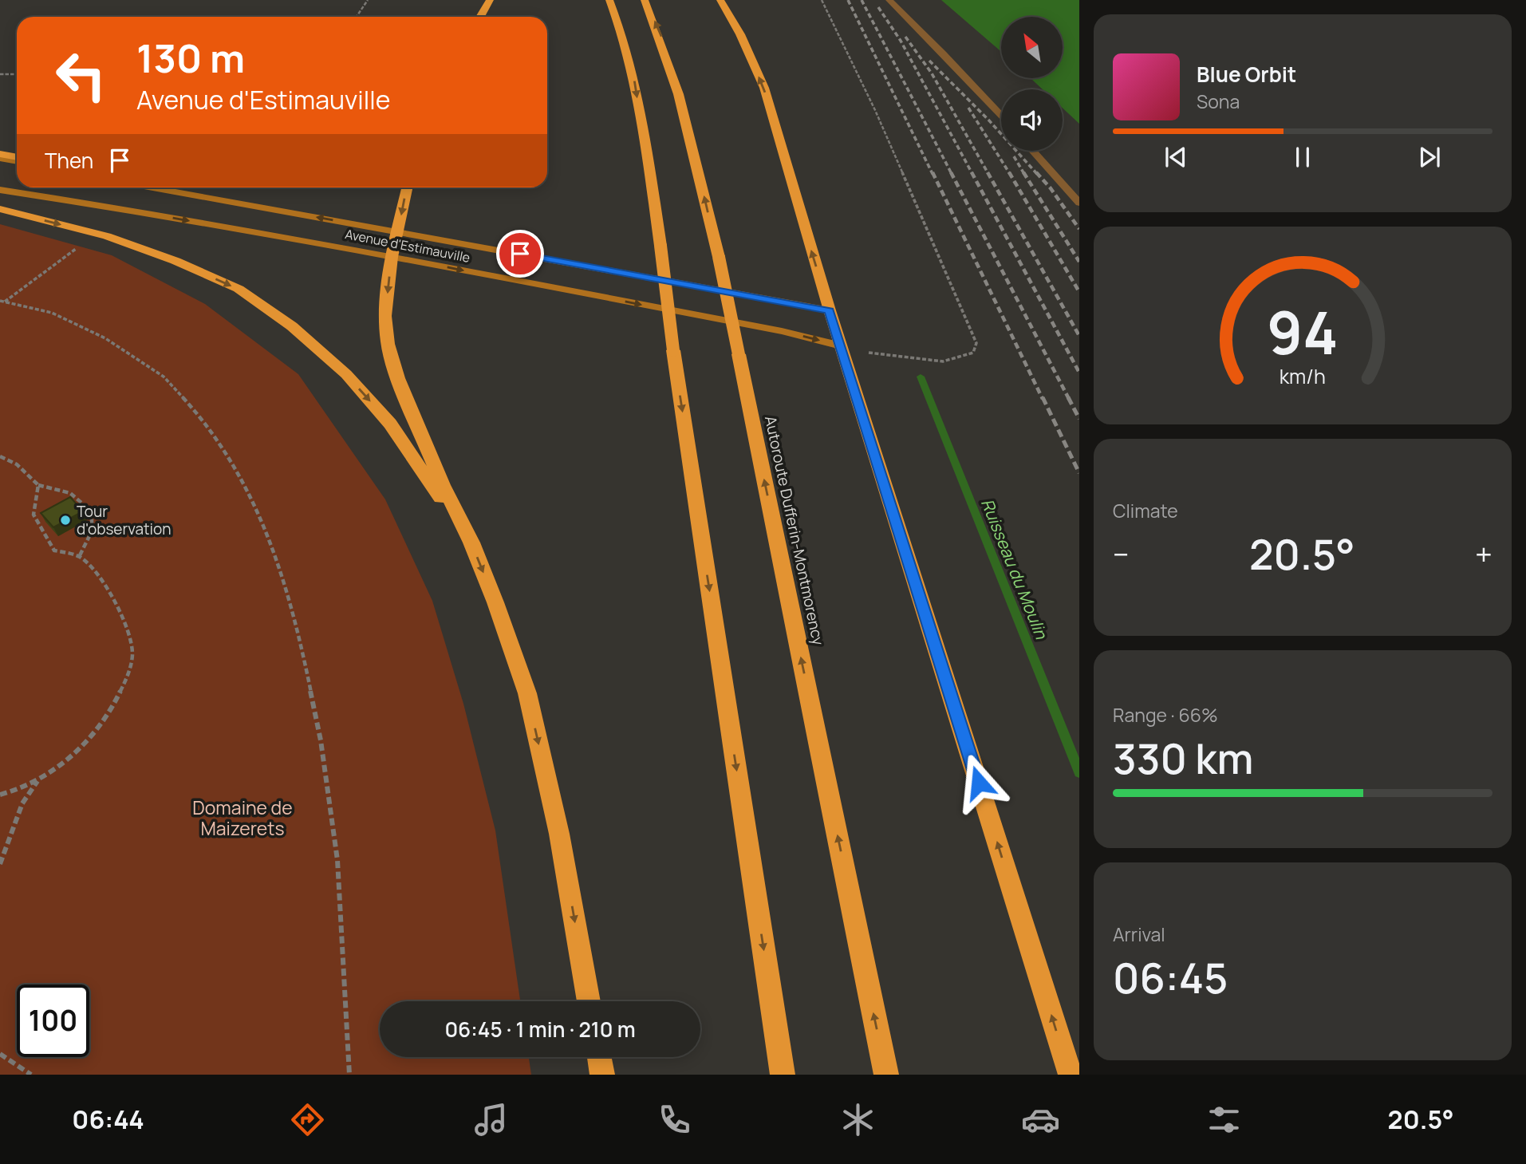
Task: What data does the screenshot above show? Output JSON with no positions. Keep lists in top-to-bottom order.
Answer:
{
  "streets": {
    "highway": ["Autoroute Dufferin-Montmorency"],
    "main road": ["Avenue d'Estimauville"]
  },
  "water": ["Ruisseau du Moulin"],
  "parks": ["Domaine de Maizerets"],
  "places": ["Tour d'observation"],
  "north": "top left",
  "page": {
    "turn": ["130 m", "Avenue d'Estimauville"],
    "song": ["Blue Orbit", "Sona"],
    "then": "Then",
    "tile": [
      "Climate",
      ["Range · 66%", "330 km"],
      ["Arrival", "06:45"]
    ],
    "heat": ["−", "20.5°", "+"],
    "limit": "100",
    "trip": "06:45 · 1 min · 210 m",
    "tabs": ["06:44", "20.5°"],
    "gauge": ["94", "km/h"]
  }
}
